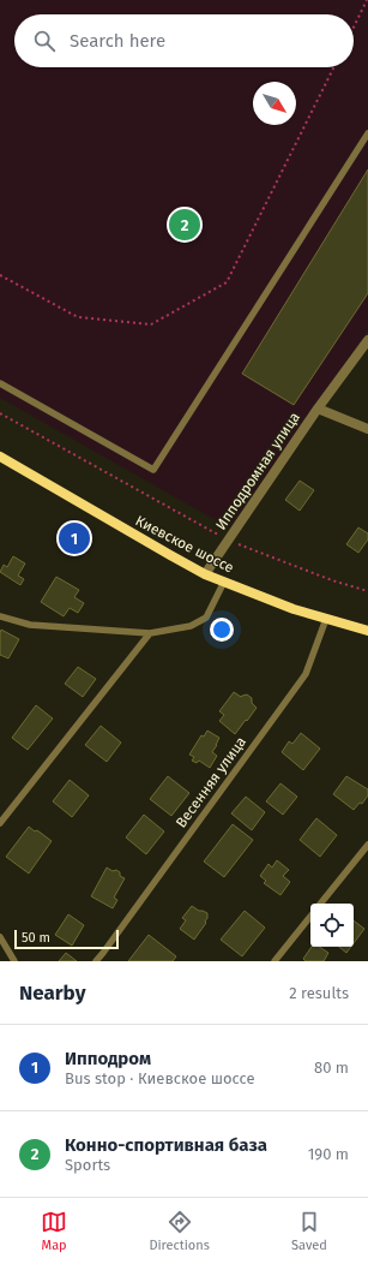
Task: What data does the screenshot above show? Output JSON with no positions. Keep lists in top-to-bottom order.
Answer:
{
  "streets": {
    "main road": ["Киевское шоссе"],
    "street": ["Ипподромная улица"],
    "lane": ["Весенняя улица"]
  },
  "crossings": [
    ["Ипподромная улица", "Киевское шоссе"],
    ["Киевское шоссе", "Весенняя улица"]
  ],
  "scale_bar": "50 m",
  "north": "bottom right",
  "page": {
    "search": "Search here",
    "pins": ["2", "1"],
    "scale": "50 m",
    "heading": ["Nearby", "2 results"],
    "list": [
      {
        "mark": "1",
        "name": "Ипподром",
        "note": "Bus stop · Киевское шоссе",
        "value": "80 m"
      },
      {
        "mark": "2",
        "name": "Конно-спортивная база",
        "note": "Sports",
        "value": "190 m"
      }
    ],
    "nav": ["Map", "Directions", "Saved"]
  }
}
